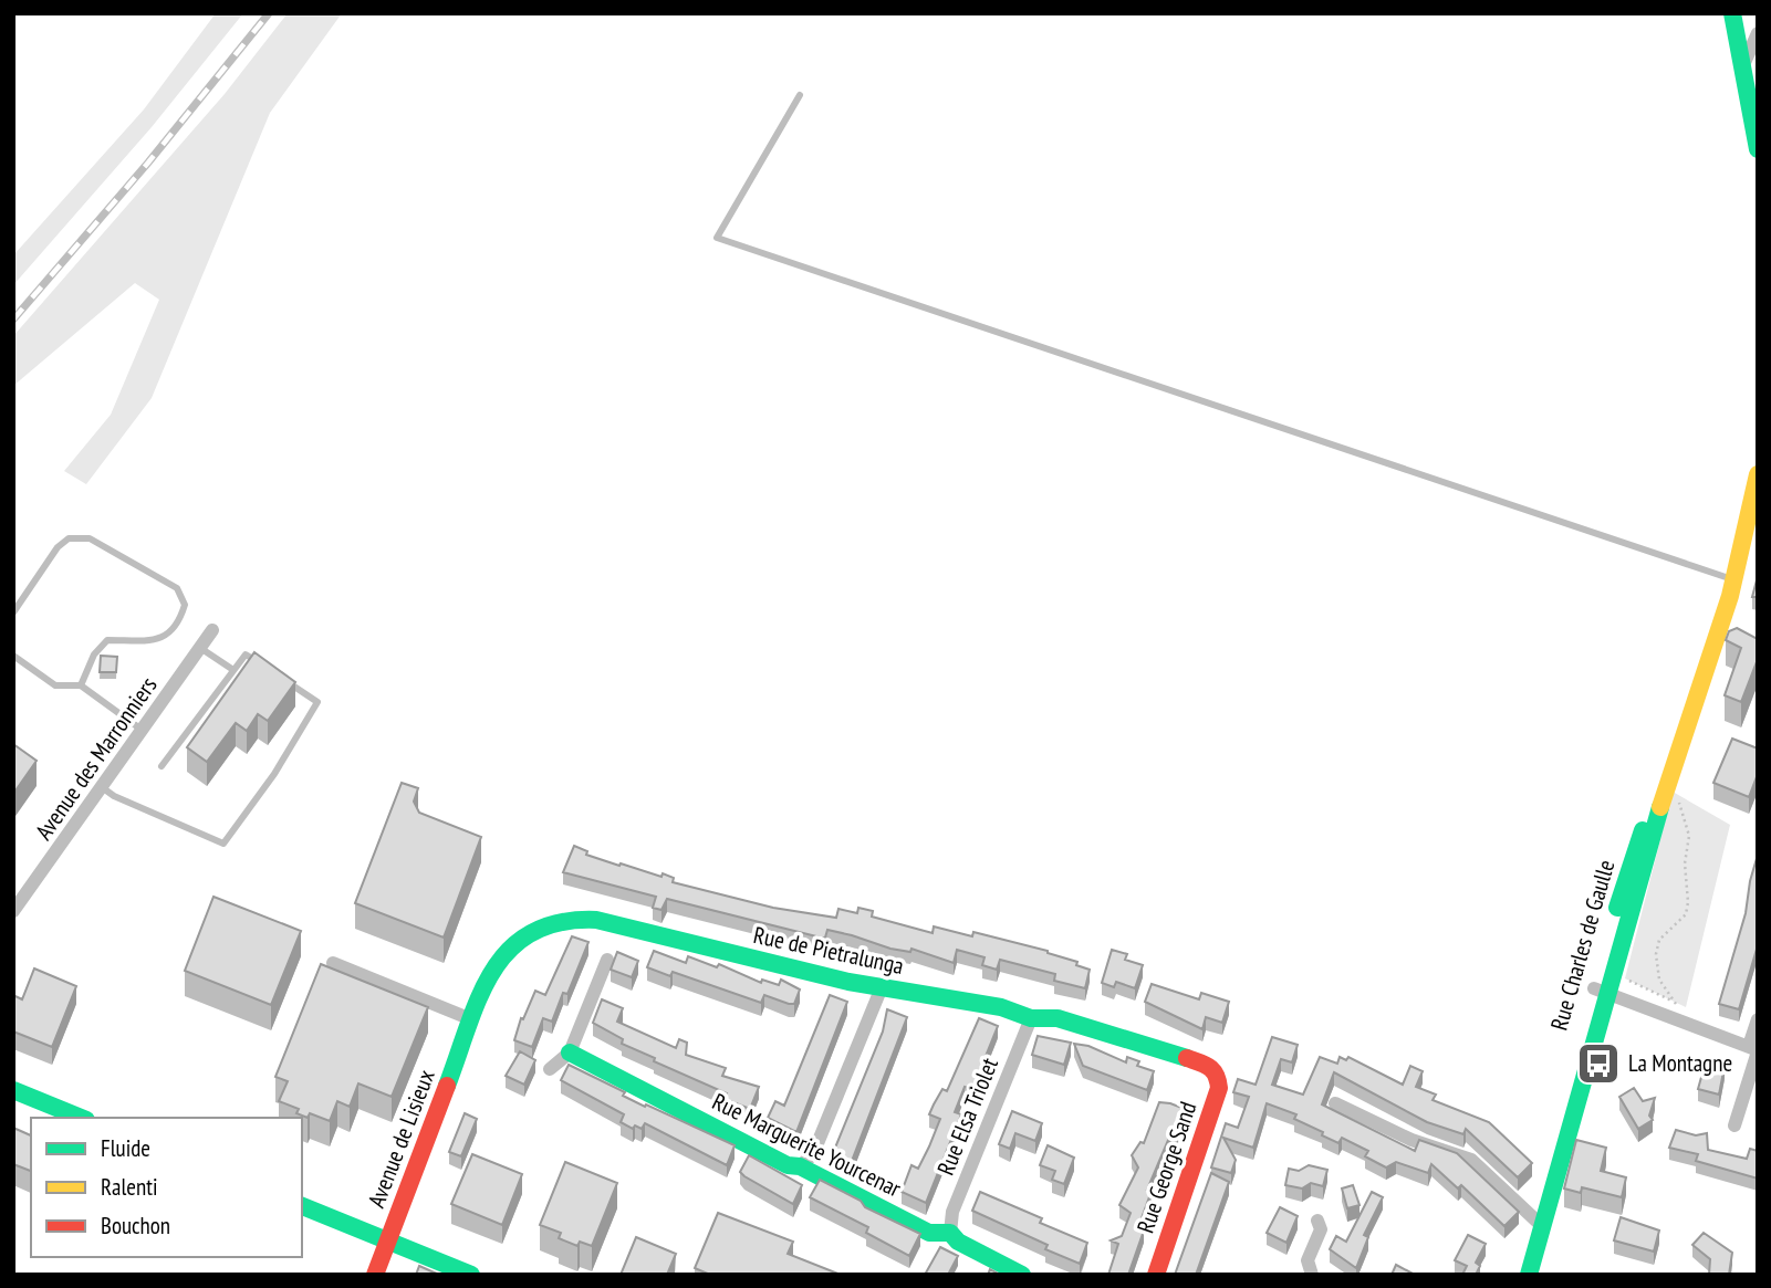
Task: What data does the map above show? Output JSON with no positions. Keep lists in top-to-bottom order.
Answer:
{
  "streets": {
    "street": [
      "Avenue des Marronniers",
      "Rue Charles de Gaulle",
      "Rue de Pietralunga",
      "Rue Elsa Triolet",
      "Avenue de Lisieux",
      "Rue Marguerite Yourcenar",
      "Rue George Sand"
    ]
  },
  "crossings": [
    ["Rue de Pietralunga", "Rue Elsa Triolet"],
    ["Rue de Pietralunga", "Avenue de Lisieux"],
    ["Rue de Pietralunga", "Rue George Sand"],
    ["Rue Elsa Triolet", "Rue Marguerite Yourcenar"]
  ],
  "places": {
    "bus stop": ["La Montagne"]
  },
  "legend": ["Fluide", "Ralenti", "Bouchon"]
}
